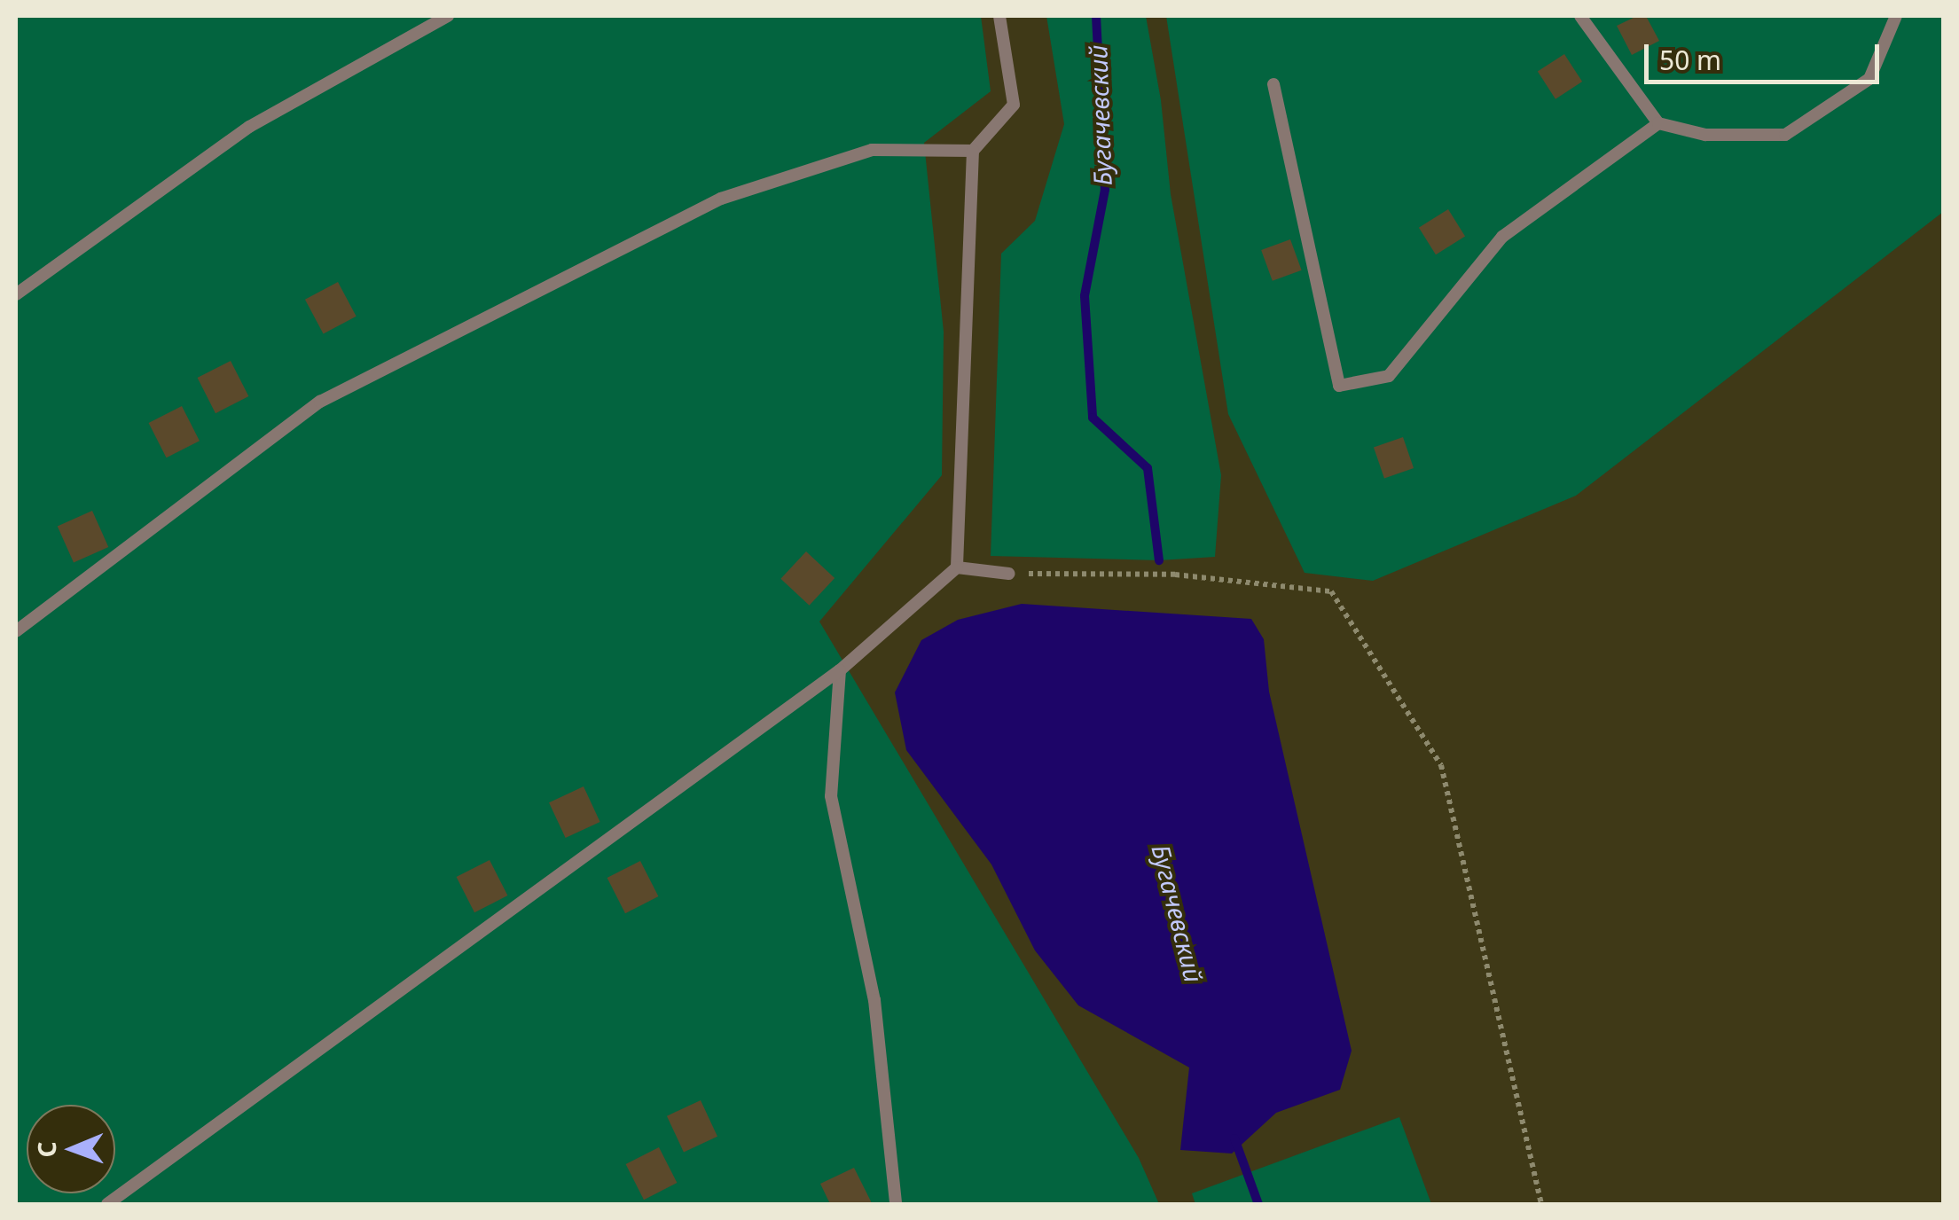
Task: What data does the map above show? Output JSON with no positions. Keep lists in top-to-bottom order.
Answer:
{
  "water": ["Бугачевский"],
  "scale_bar": "50 m",
  "north": "left"
}
